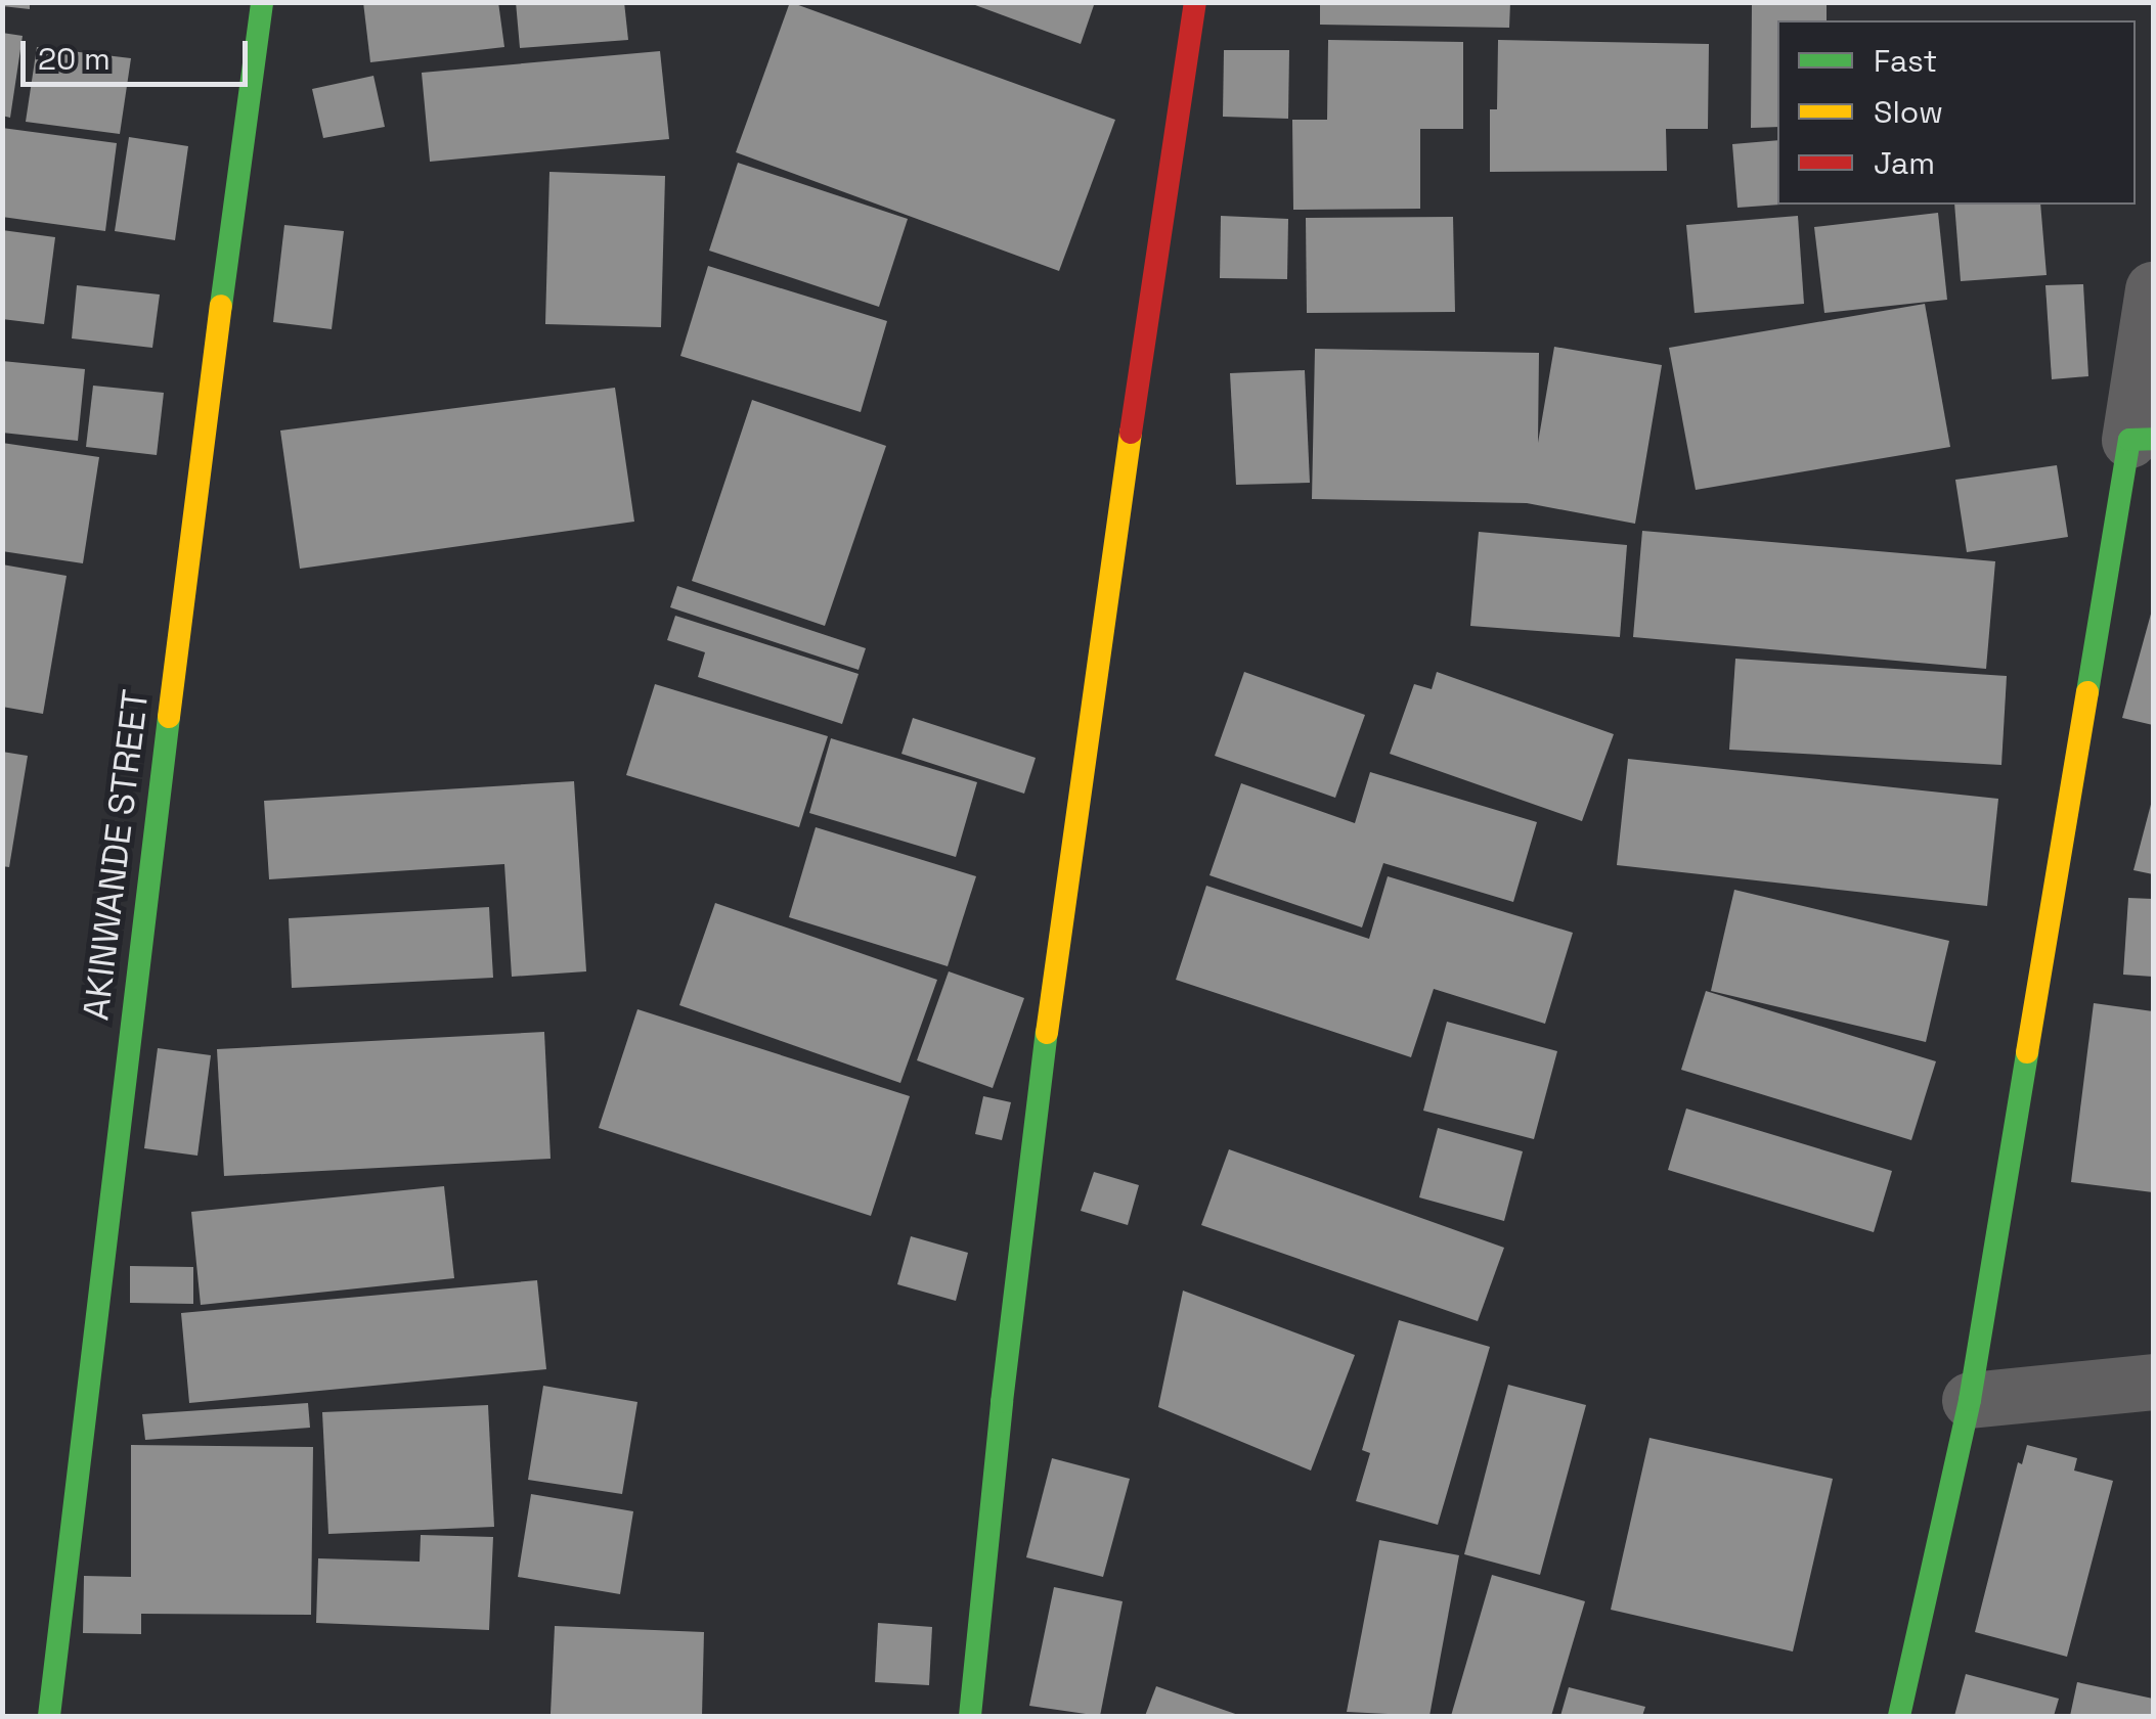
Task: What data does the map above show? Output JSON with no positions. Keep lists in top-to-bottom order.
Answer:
{
  "streets": {
    "street": ["AKINWANDE STREET"]
  },
  "legend": ["Fast", "Slow", "Jam"],
  "scale_bar": "20 m"
}
